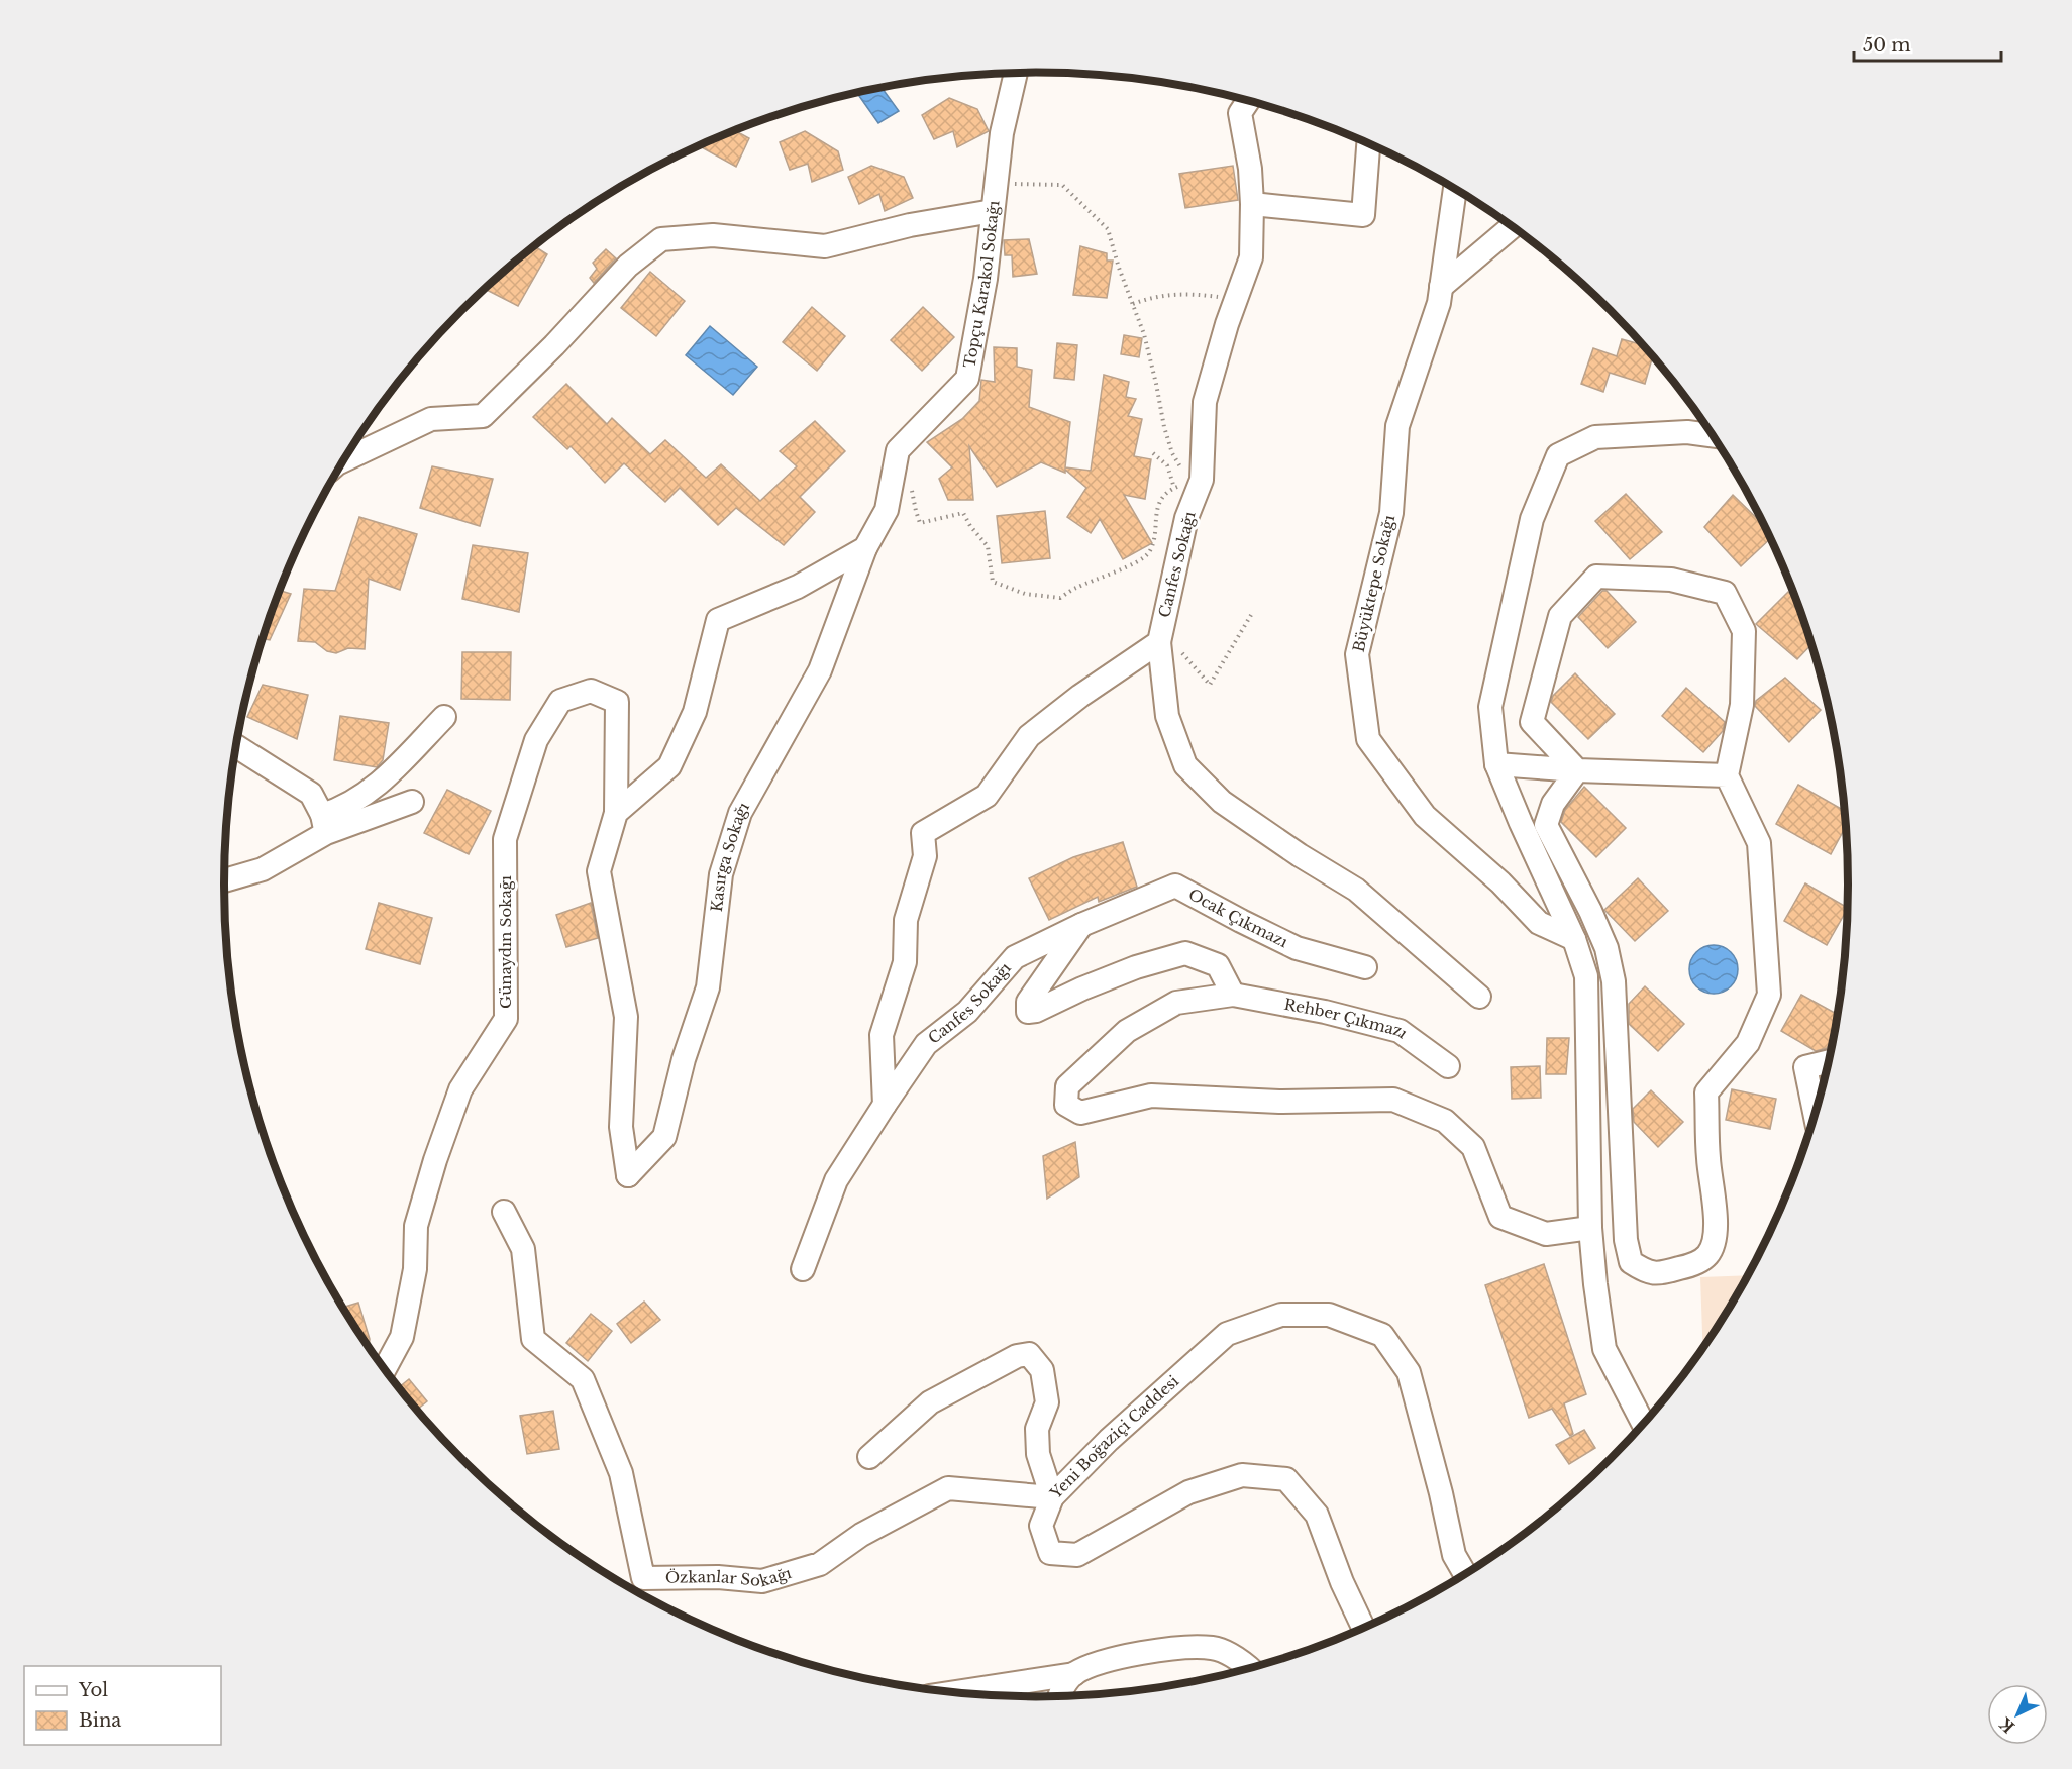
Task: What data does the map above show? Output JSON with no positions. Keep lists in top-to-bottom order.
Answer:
{
  "streets": {
    "street": [
      "Topçu Karakol Sokağı",
      "Canfes Sokağı",
      "Büyüktepe Sokağı",
      "Kasırga Sokağı",
      "Ocak Çıkmazı",
      "Günaydın Sokağı",
      "Rehber Çıkmazı",
      "Yeni Boğaziçi Caddesi",
      "Özkanlar Sokağı"
    ]
  },
  "crossings": [
    ["Topçu Karakol Sokağı", "Kasırga Sokağı"],
    ["Canfes Sokağı", "Ocak Çıkmazı"],
    ["Kasırga Sokağı", "Günaydın Sokağı"],
    ["Yeni Boğaziçi Caddesi", "Özkanlar Sokağı"]
  ],
  "legend": ["Yol", "Bina"],
  "scale_bar": "50 m",
  "north": "bottom left"
}
